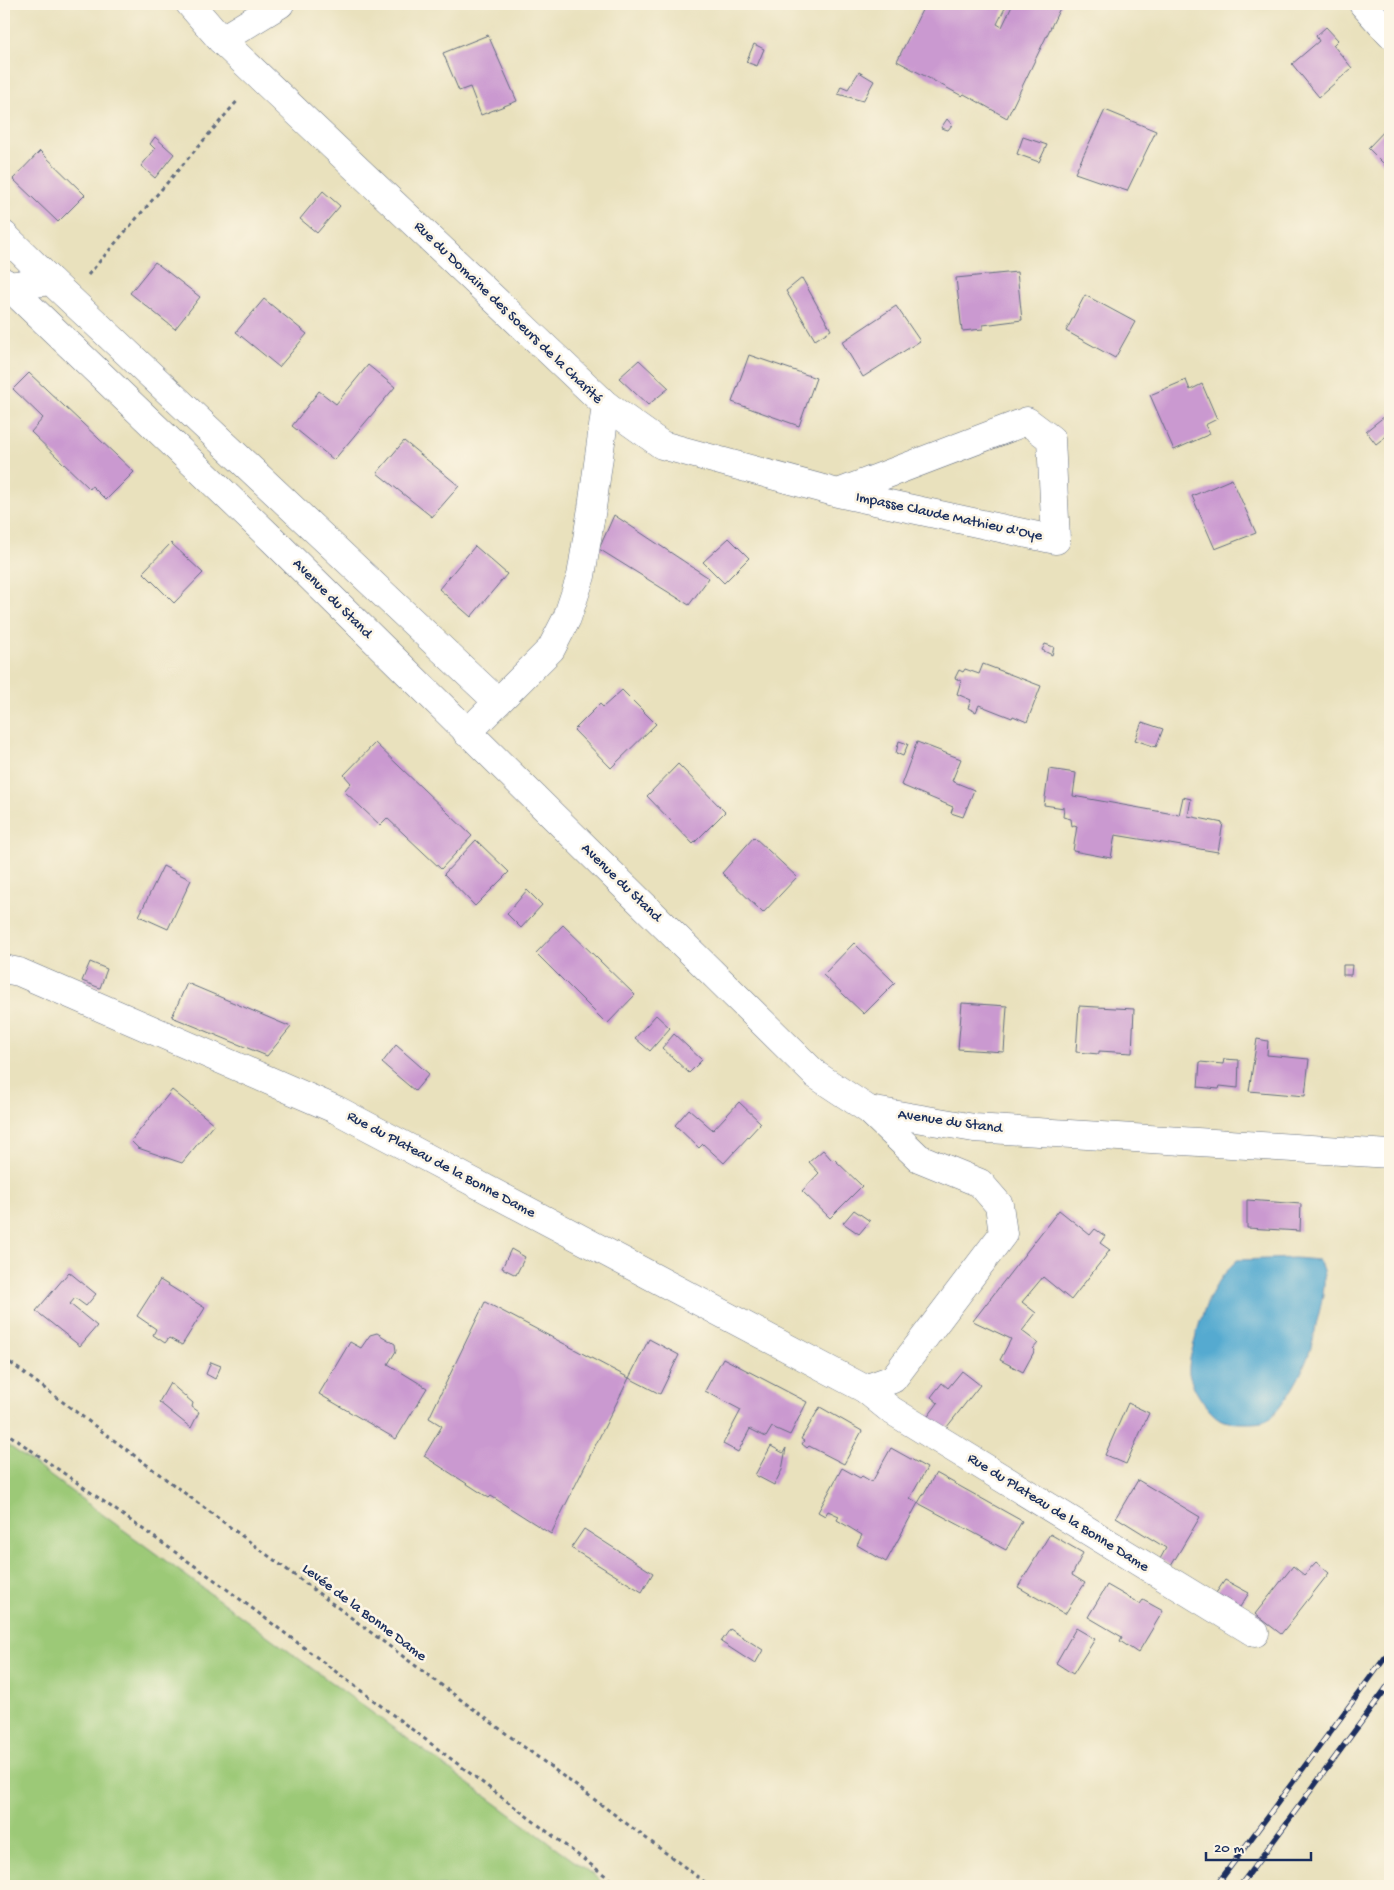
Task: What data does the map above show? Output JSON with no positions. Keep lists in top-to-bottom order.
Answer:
{
  "streets": {
    "street": [
      "Rue du Domaine des Soeurs de la Charité",
      "Impasse Claude Mathieu d'Oye",
      "Avenue du Stand",
      "Rue du Plateau de la Bonne Dame"
    ],
    "path": ["Levée de la Bonne Dame"]
  },
  "crossings": [
    ["Rue du Domaine des Soeurs de la Charité", "Impasse Claude Mathieu d'Oye"],
    ["Rue du Domaine des Soeurs de la Charité", "Avenue du Stand"]
  ],
  "scale_bar": "20 m"
}
